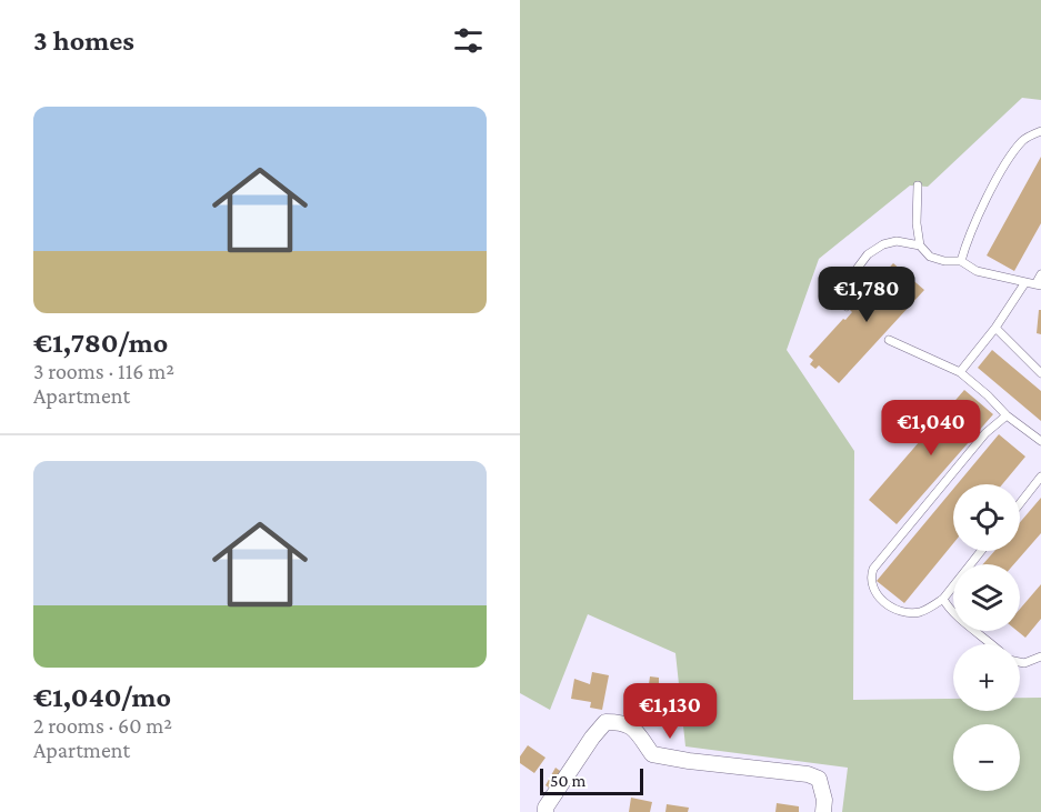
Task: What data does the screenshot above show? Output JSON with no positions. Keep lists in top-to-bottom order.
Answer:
{
  "scale_bar": "50 m",
  "page": {
    "heading": "3 homes",
    "list": [
      {
        "name": "€1,780/mo",
        "note": "3 rooms · 116 m² · Apartment"
      },
      {
        "name": "€1,040/mo",
        "note": "2 rooms · 60 m² · Apartment"
      }
    ],
    "price": ["€1,780", "€1,040", "€1,130"],
    "map_buttons": ["+", "−"],
    "scale": "50 m"
  }
}
